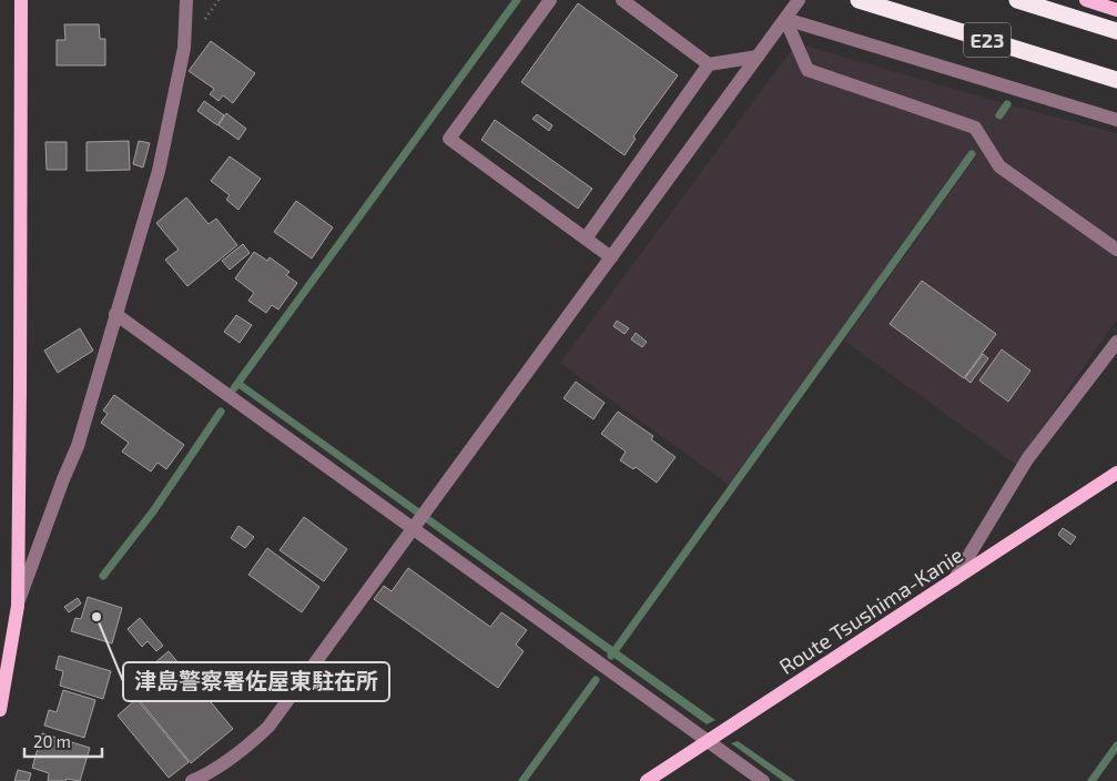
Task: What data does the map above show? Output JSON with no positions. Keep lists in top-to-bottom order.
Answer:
{
  "streets": {
    "highway": ["E23"],
    "main road": ["Route Tsushima-Kanie"]
  },
  "places": ["津島警察署佐屋東駐在所"],
  "scale_bar": "20 m"
}
